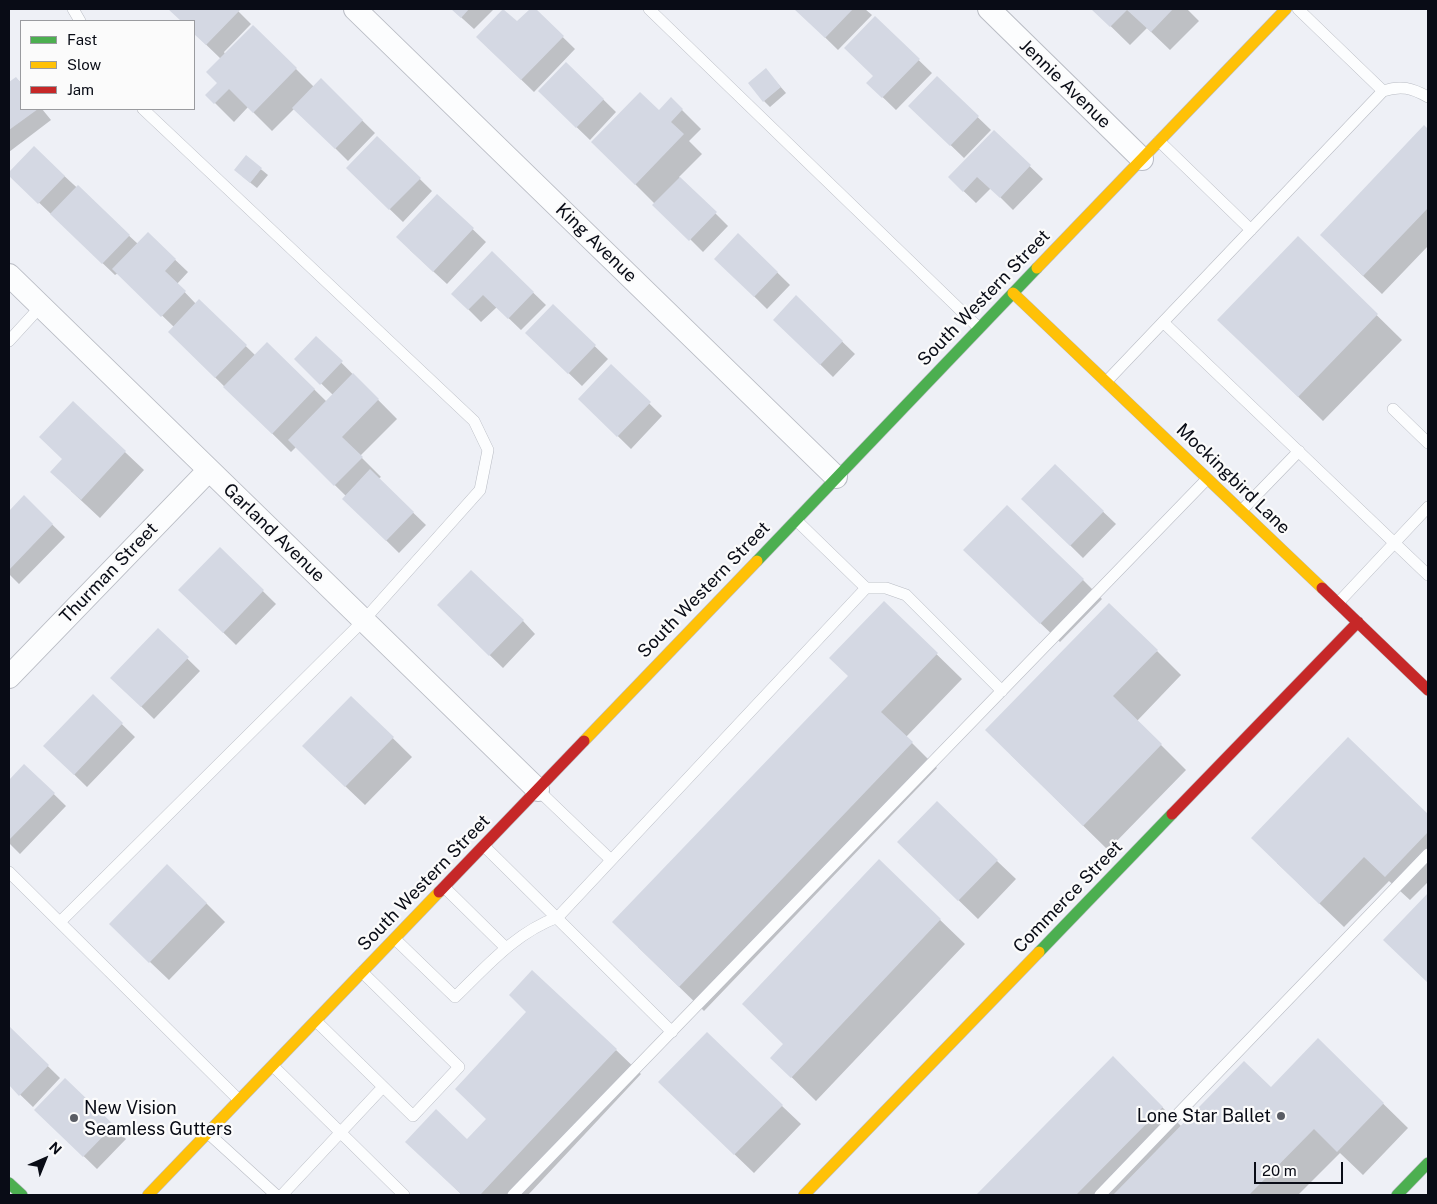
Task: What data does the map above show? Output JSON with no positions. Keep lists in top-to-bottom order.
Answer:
{
  "streets": {
    "main road": ["South Western Street", "Mockingbird Lane", "Commerce Street"],
    "street": [
      "Jennie Avenue",
      "King Avenue",
      "Garland Avenue",
      "Thurman Street"
    ]
  },
  "crossings": [
    ["Jennie Avenue", "South Western Street"],
    ["King Avenue", "South Western Street"],
    ["South Western Street", "Mockingbird Lane"],
    ["South Western Street", "Garland Avenue"],
    ["Mockingbird Lane", "Commerce Street"],
    ["Garland Avenue", "Thurman Street"]
  ],
  "places": ["Lone Star Ballet", "New Vision Seamless Gutters"],
  "legend": ["Fast", "Slow", "Jam"],
  "scale_bar": "20 m",
  "north": "top right"
}
